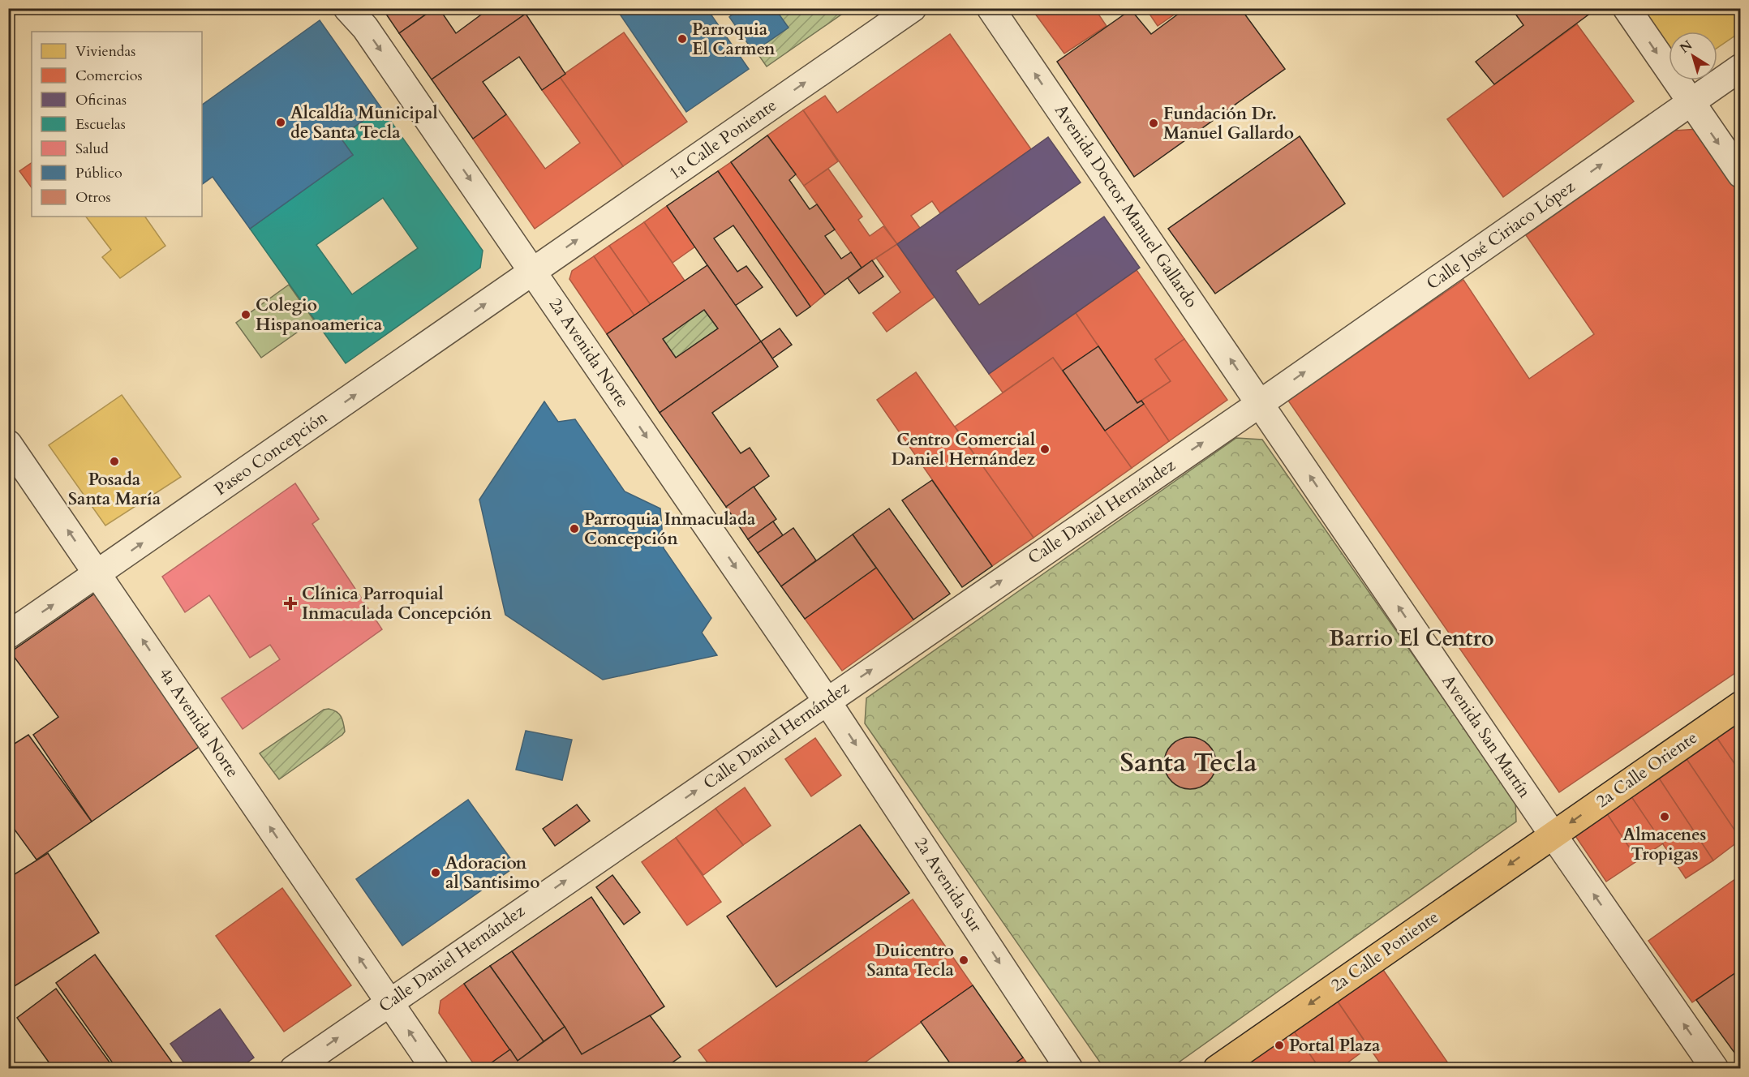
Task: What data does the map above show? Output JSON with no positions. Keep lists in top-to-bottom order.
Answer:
{
  "streets": {
    "main road": ["2a Calle Oriente", "2a Calle Poniente"],
    "street": [
      "1a Calle Poniente",
      "Avenida Doctor Manuel Gallardo",
      "Calle José Ciriaco López",
      "2a Avenida Norte",
      "Paseo Concepción",
      "Calle Daniel Hernández",
      "4a Avenida Norte",
      "Avenida San Martín",
      "2a Avenida Sur"
    ]
  },
  "crossings": [
    ["1a Calle Poniente", "2a Avenida Norte"],
    ["1a Calle Poniente", "Paseo Concepción"],
    ["Avenida Doctor Manuel Gallardo", "Calle José Ciriaco López"],
    ["Avenida Doctor Manuel Gallardo", "Calle Daniel Hernández"],
    ["Avenida Doctor Manuel Gallardo", "Avenida San Martín"],
    ["Calle José Ciriaco López", "Calle Daniel Hernández"],
    ["Calle José Ciriaco López", "Avenida San Martín"],
    ["2a Avenida Norte", "Paseo Concepción"],
    ["2a Avenida Norte", "Calle Daniel Hernández"],
    ["2a Avenida Norte", "2a Avenida Sur"],
    ["Paseo Concepción", "4a Avenida Norte"],
    ["Calle Daniel Hernández", "4a Avenida Norte"],
    ["Calle Daniel Hernández", "Avenida San Martín"],
    ["Calle Daniel Hernández", "2a Avenida Sur"],
    ["Avenida San Martín", "2a Calle Oriente"],
    ["Avenida San Martín", "2a Calle Poniente"],
    ["2a Calle Oriente", "2a Calle Poniente"]
  ],
  "one_way": [
    "1a Calle Poniente",
    "Avenida Doctor Manuel Gallardo",
    "Calle José Ciriaco López",
    "2a Avenida Norte",
    "Paseo Concepción",
    "Calle Daniel Hernández",
    "4a Avenida Norte",
    "Avenida San Martín",
    "2a Calle Oriente",
    "2a Avenida Sur",
    "2a Calle Poniente"
  ],
  "districts": ["Barrio El Centro", "Santa Tecla"],
  "places": {
    "other": [
      "Parroquia El Carmen",
      "Alcaldía Municipal de Santa Tecla",
      "Fundación Dr. Manuel Gallardo",
      "Colegio Hispanoamerica",
      "Centro Comercial Daniel Hernández",
      "Posada Santa María",
      "Parroquia Inmaculada Concepción",
      "Almacenes Tropigas",
      "Adoracion al Santisimo",
      "Duicentro Santa Tecla",
      "Portal Plaza"
    ],
    "health": ["Clínica Parroquial Inmaculada Concepción"]
  },
  "legend": [
    "Viviendas",
    "Comercios",
    "Oficinas",
    "Escuelas",
    "Salud",
    "Público",
    "Otros"
  ],
  "north": "top left"
}
